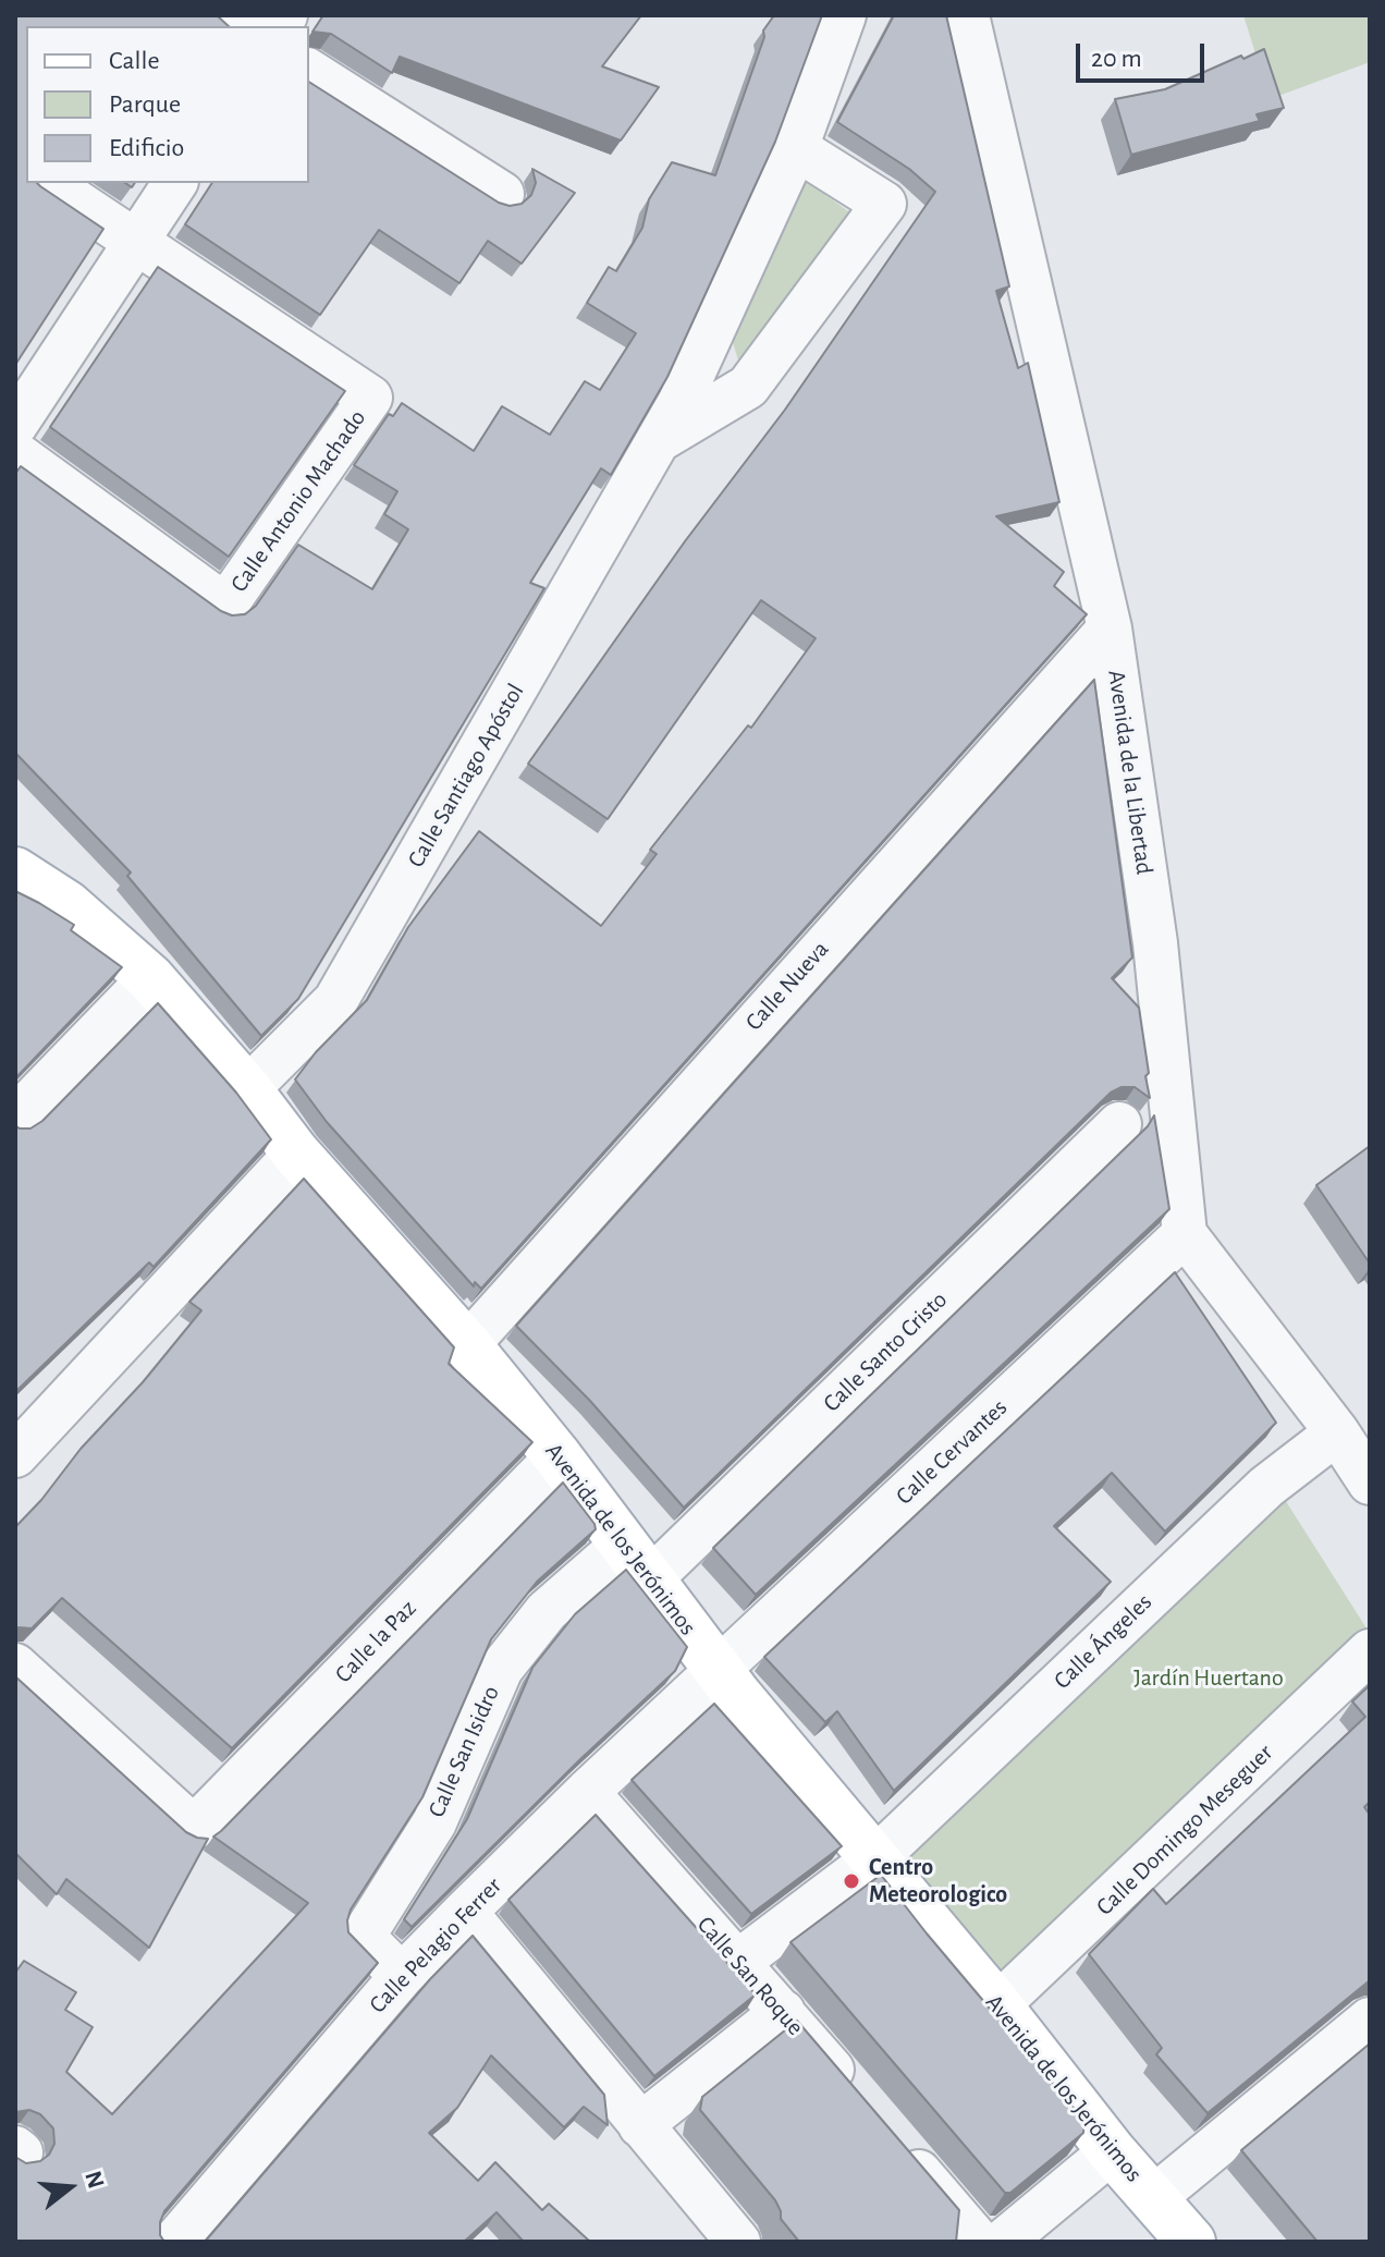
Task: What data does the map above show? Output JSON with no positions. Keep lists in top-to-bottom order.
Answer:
{
  "streets": {
    "main road": ["Avenida de los Jerónimos"],
    "street": [
      "Calle Antonio Machado",
      "Avenida de la Libertad",
      "Calle Santiago Apóstol",
      "Calle Nueva",
      "Calle Santo Cristo",
      "Calle Cervantes",
      "Calle la Paz",
      "Calle Ángeles",
      "Calle San Isidro",
      "Calle Domingo Meseguer",
      "Calle Pelagio Ferrer",
      "Calle San Roque"
    ]
  },
  "crossings": [
    ["Avenida de la Libertad", "Calle Nueva"],
    ["Avenida de la Libertad", "Calle Cervantes"],
    ["Calle Santiago Apóstol", "Avenida de los Jerónimos"],
    ["Calle Nueva", "Avenida de los Jerónimos"],
    ["Calle Santo Cristo", "Avenida de los Jerónimos"],
    ["Calle Santo Cristo", "Calle San Isidro"],
    ["Calle Cervantes", "Avenida de los Jerónimos"],
    ["Calle Cervantes", "Calle Pelagio Ferrer"],
    ["Avenida de los Jerónimos", "Calle la Paz"],
    ["Avenida de los Jerónimos", "Calle Ángeles"],
    ["Avenida de los Jerónimos", "Calle San Isidro"],
    ["Avenida de los Jerónimos", "Calle Domingo Meseguer"],
    ["Avenida de los Jerónimos", "Calle Pelagio Ferrer"],
    ["Calle Ángeles", "Calle San Roque"],
    ["Calle San Isidro", "Calle Pelagio Ferrer"],
    ["Calle Pelagio Ferrer", "Calle San Roque"]
  ],
  "parks": ["Jardín Huertano"],
  "places": ["Centro Meteorologico"],
  "legend": ["Calle", "Parque", "Edificio"],
  "scale_bar": "20 m",
  "north": "right"
}
